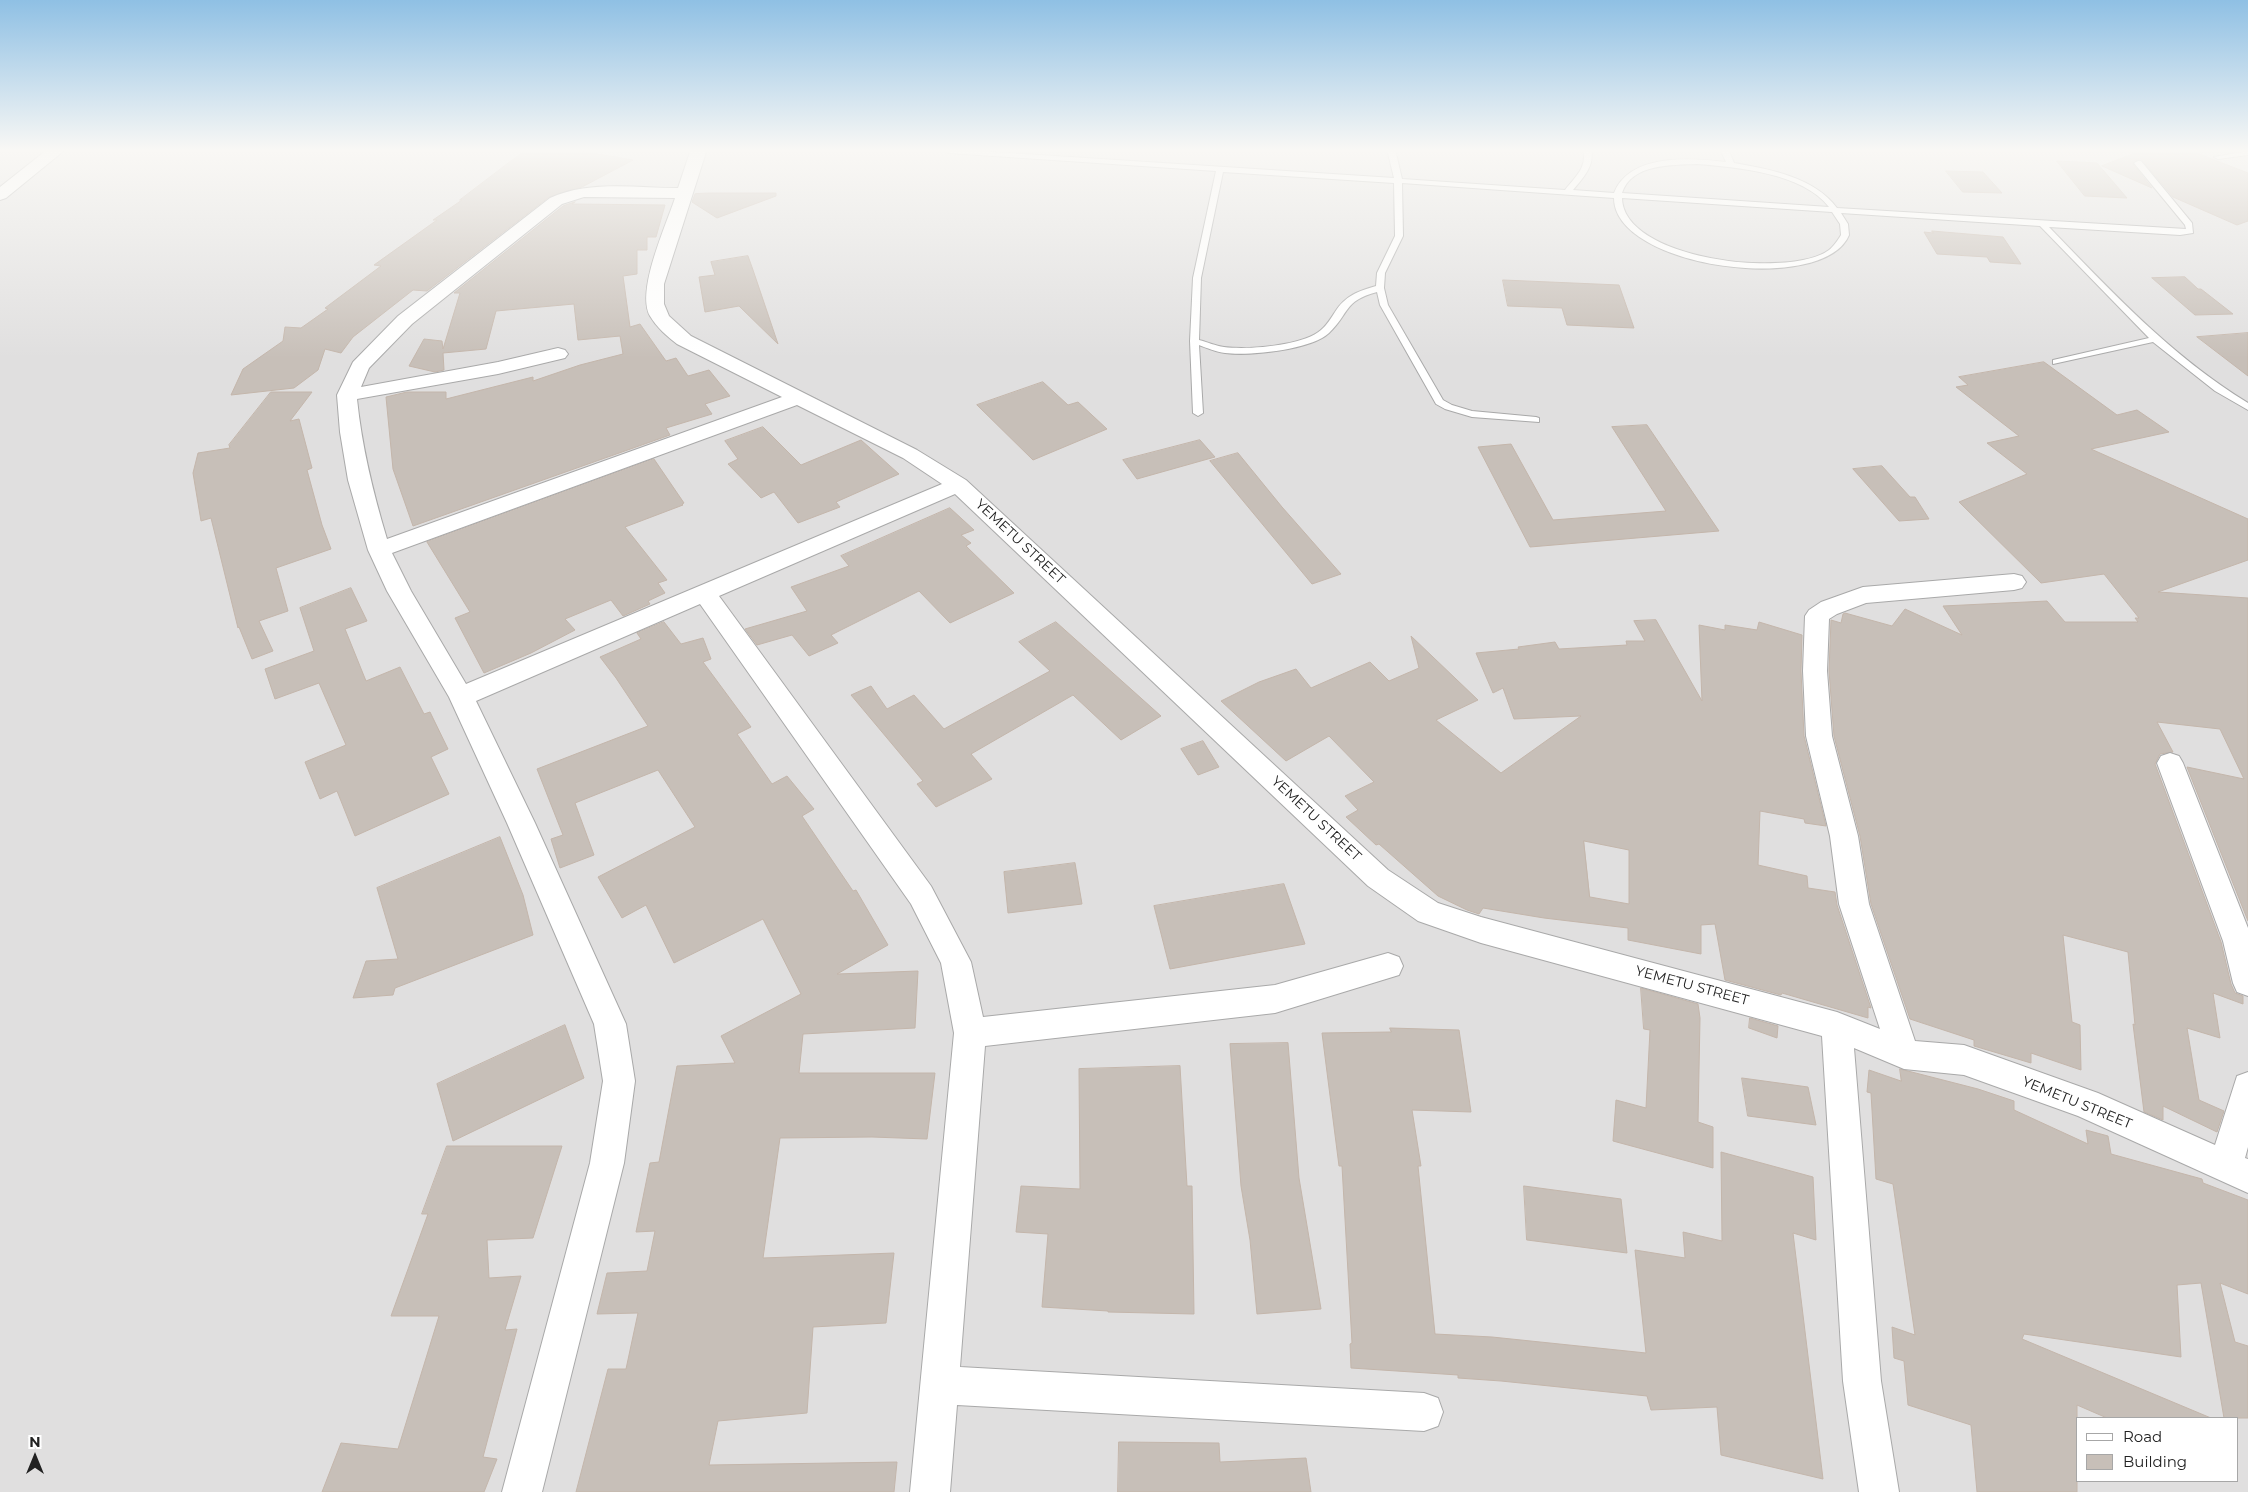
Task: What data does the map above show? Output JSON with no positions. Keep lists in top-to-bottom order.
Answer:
{
  "streets": {
    "street": ["YEMETU STREET"]
  },
  "legend": ["Road", "Building"],
  "north": "top"
}
